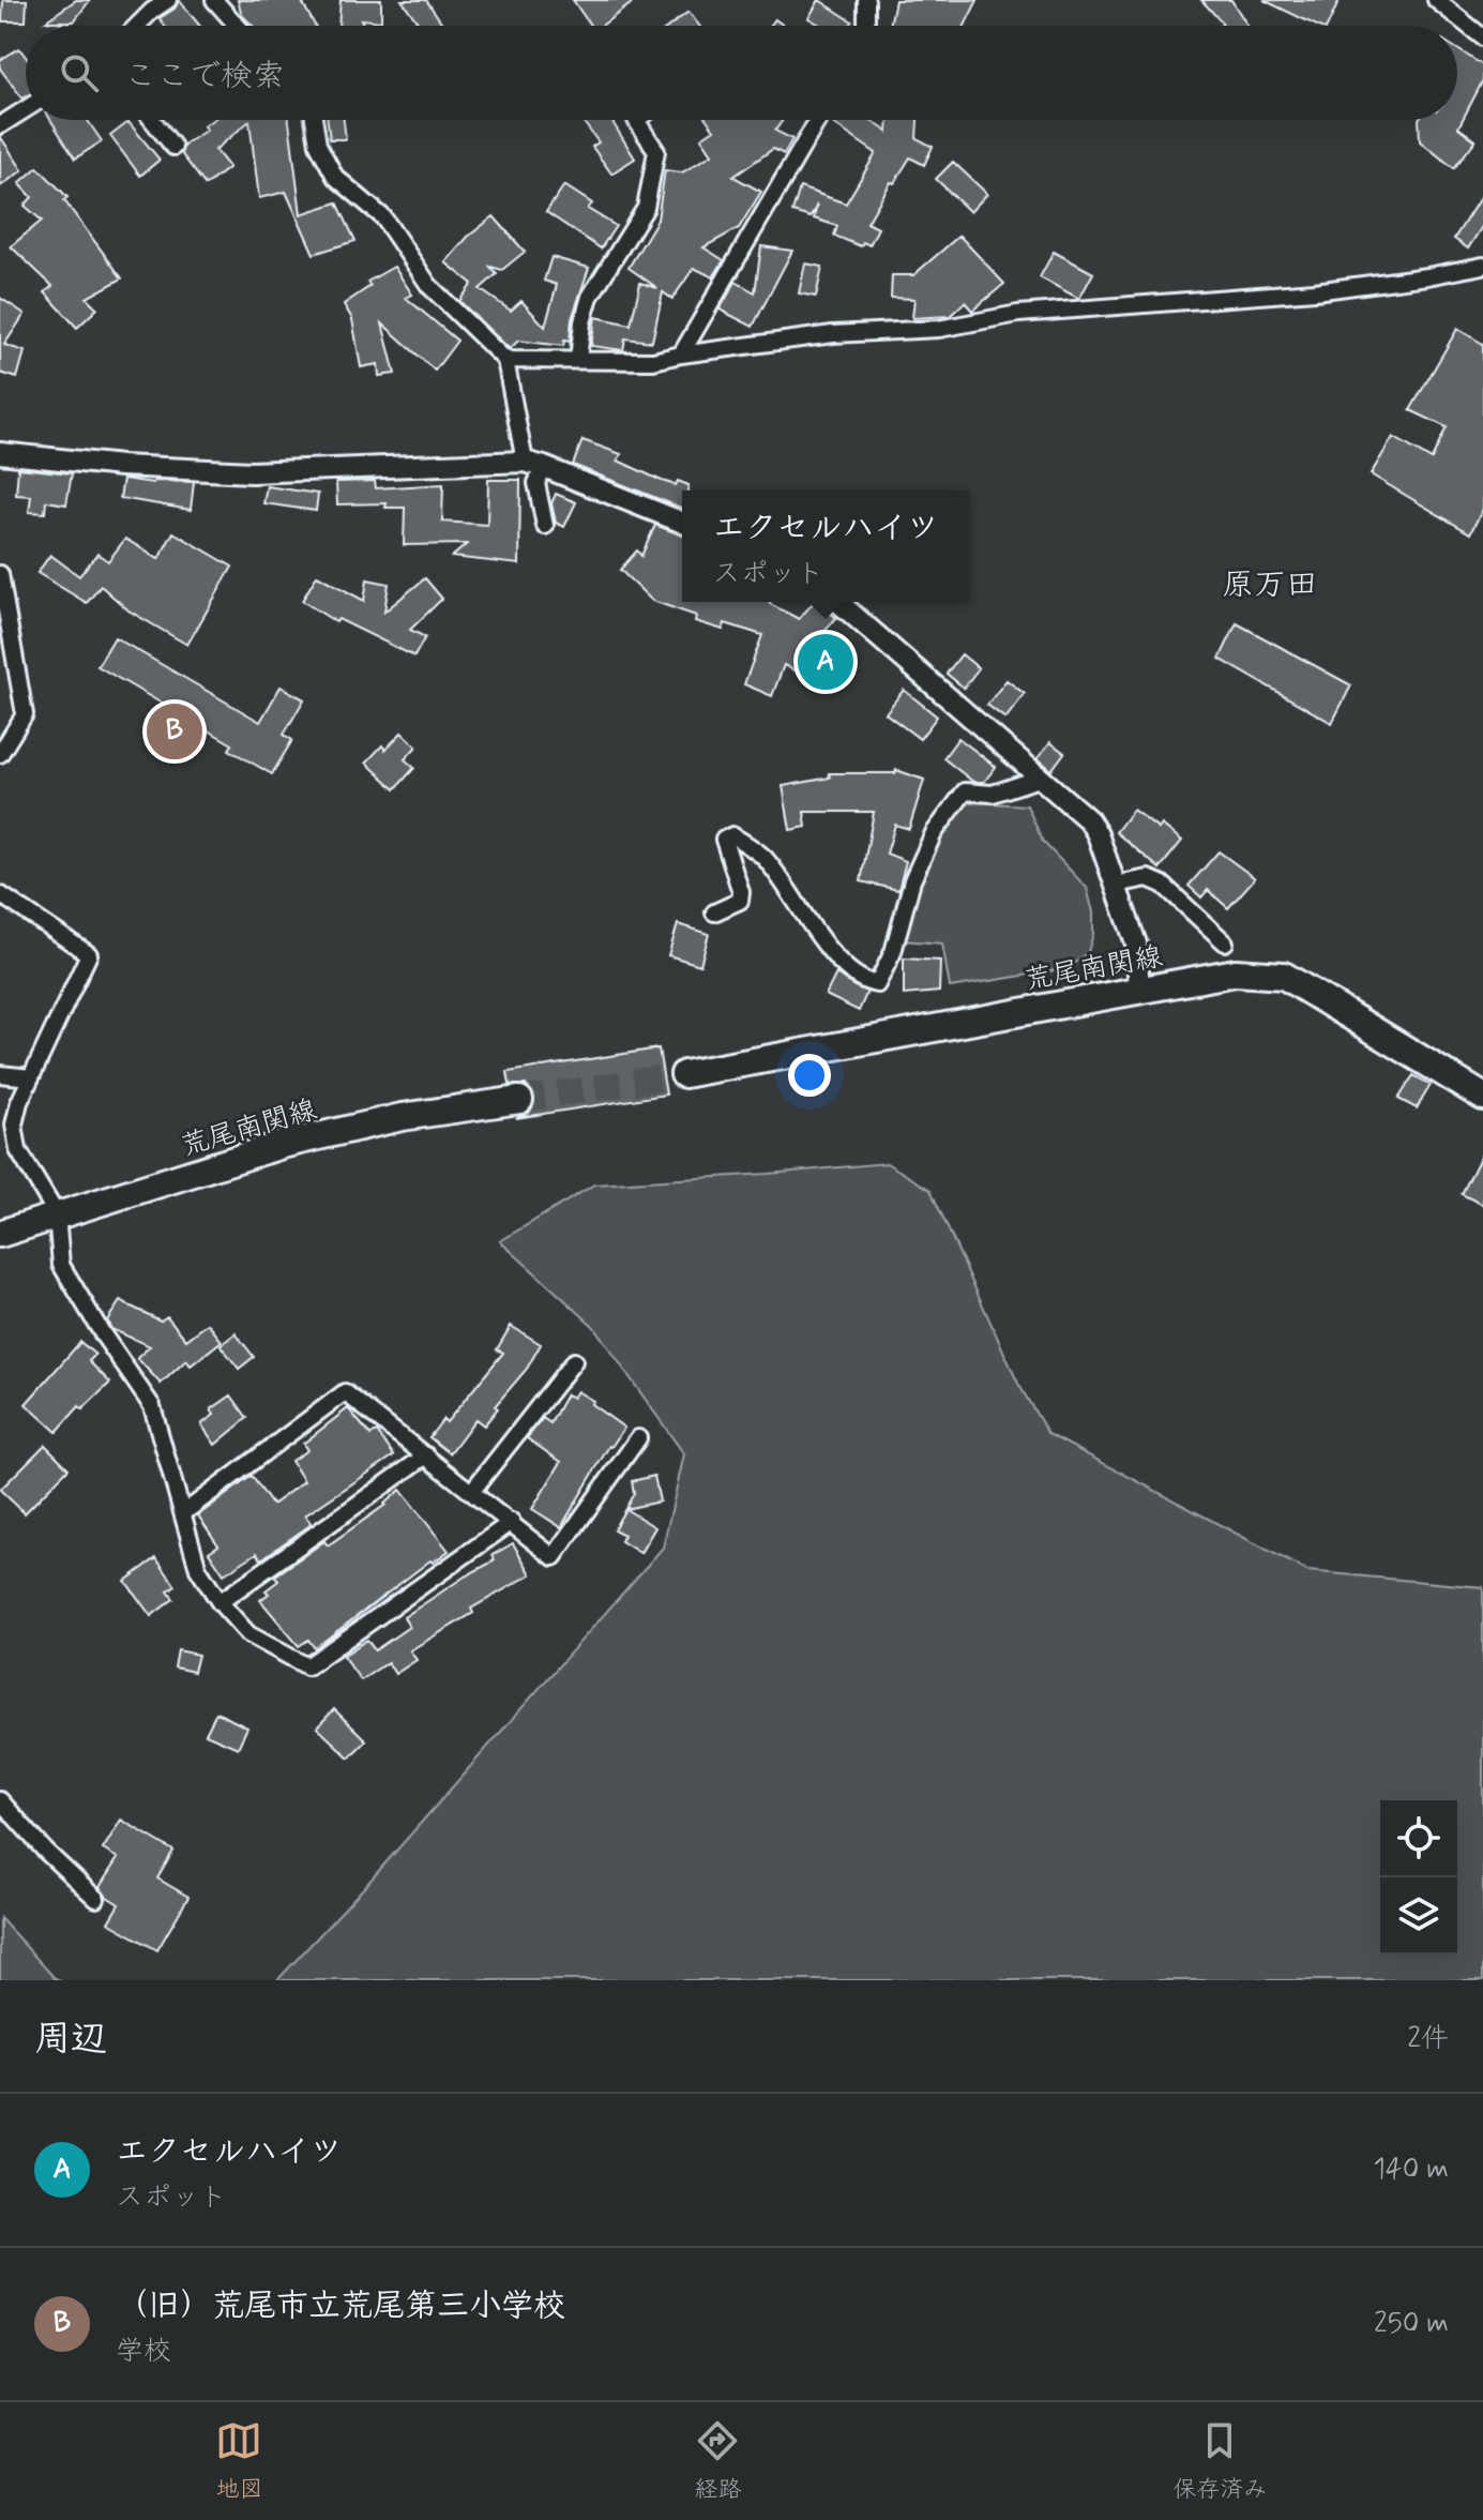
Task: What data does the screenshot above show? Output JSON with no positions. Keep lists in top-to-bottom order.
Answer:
{
  "streets": {
    "main road": ["荒尾南関線"]
  },
  "districts": ["原万田"],
  "page": {
    "search": "ここで検索",
    "popup": ["エクセルハイツ", "スポット"],
    "pins": ["A", "B"],
    "heading": ["周辺", "2件"],
    "list": [
      {
        "mark": "A",
        "name": "エクセルハイツ",
        "note": "スポット",
        "value": "140 m"
      },
      {
        "mark": "B",
        "name": "（旧）荒尾市立荒尾第三小学校",
        "note": "学校",
        "value": "250 m"
      }
    ],
    "nav": ["地図", "経路", "保存済み"]
  }
}
